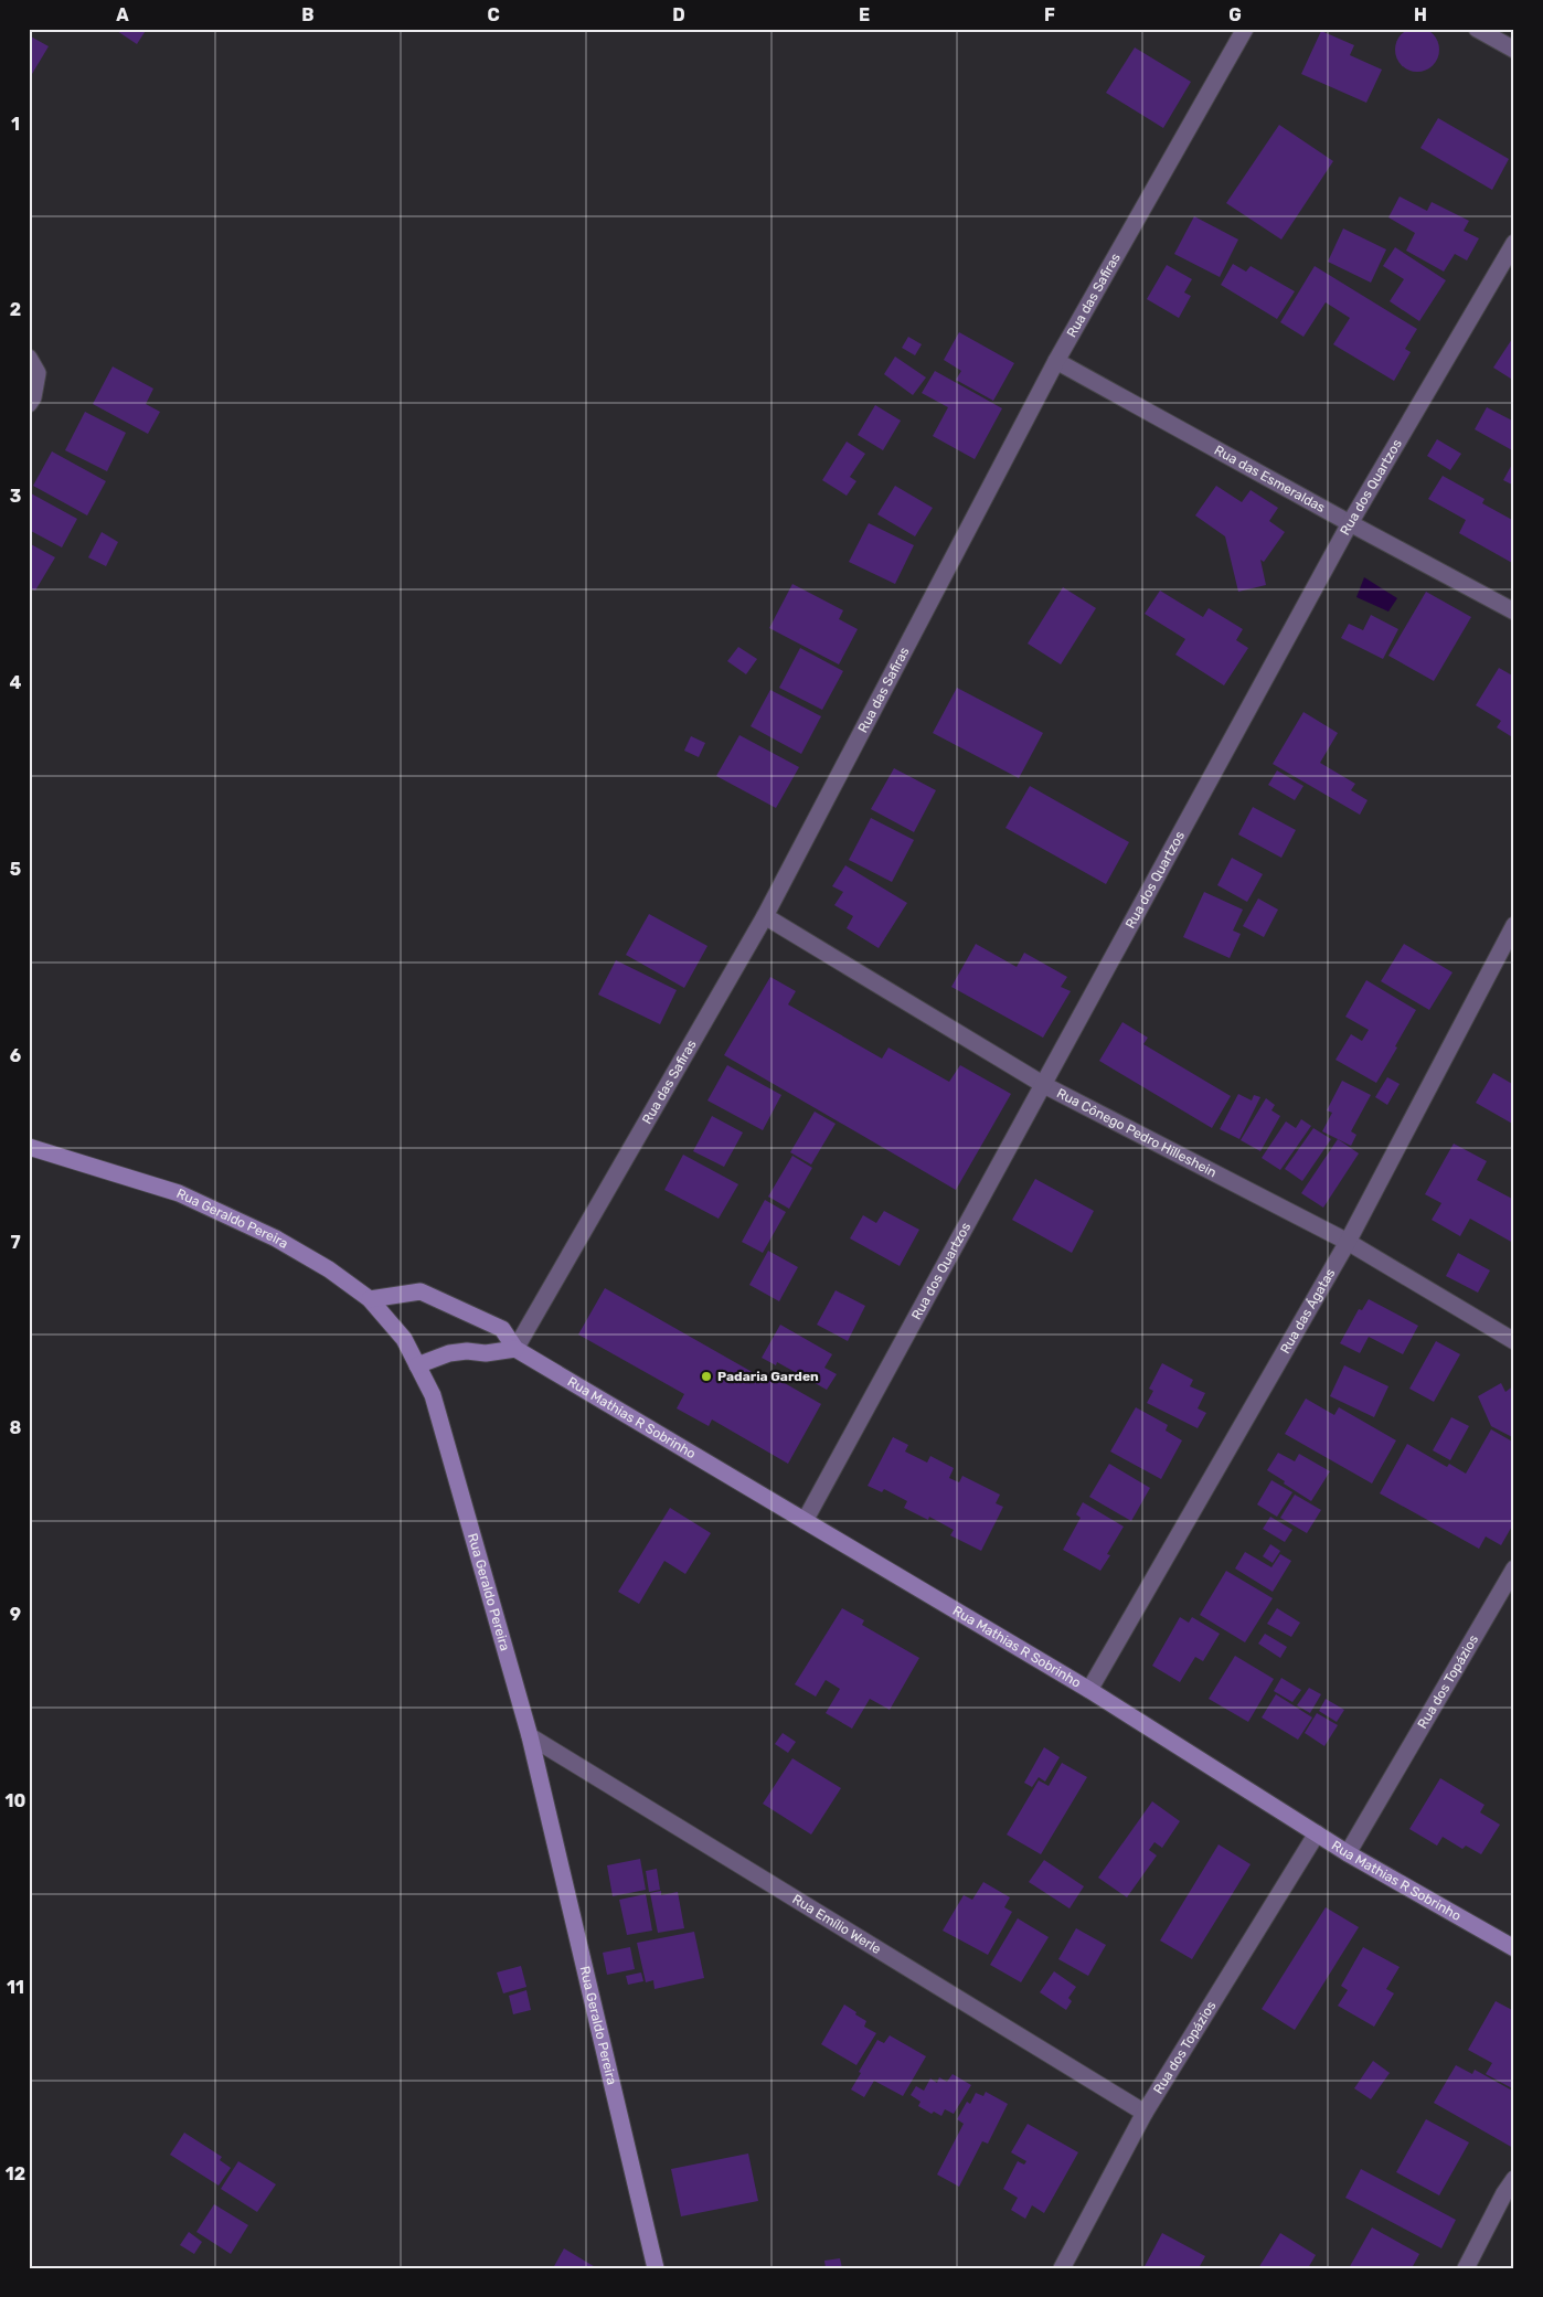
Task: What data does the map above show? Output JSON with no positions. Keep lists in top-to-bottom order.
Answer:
{
  "streets": {
    "main road": ["Rua Geraldo Pereira", "Rua Mathias R Sobrinho"],
    "street": [
      "Rua das Safiras",
      "Rua das Esmeraldas",
      "Rua dos Quartzos",
      "Rua Cônego Pedro Hilleshein",
      "Rua das Ágatas",
      "Rua dos Topázios",
      "Rua Emílio Werle"
    ]
  },
  "crossings": [
    ["Rua das Safiras", "Rua das Esmeraldas"],
    ["Rua das Safiras", "Rua Cônego Pedro Hilleshein"],
    ["Rua das Safiras", "Rua Mathias R Sobrinho"],
    ["Rua das Esmeraldas", "Rua dos Quartzos"],
    ["Rua dos Quartzos", "Rua Cônego Pedro Hilleshein"],
    ["Rua dos Quartzos", "Rua Mathias R Sobrinho"],
    ["Rua Cônego Pedro Hilleshein", "Rua das Ágatas"],
    ["Rua Geraldo Pereira", "Rua Mathias R Sobrinho"],
    ["Rua Geraldo Pereira", "Rua Emílio Werle"],
    ["Rua das Ágatas", "Rua Mathias R Sobrinho"],
    ["Rua Mathias R Sobrinho", "Rua dos Topázios"],
    ["Rua dos Topázios", "Rua Emílio Werle"]
  ],
  "places": ["Padaria Garden"],
  "grid": {
    "columns": [
      "A",
      "B",
      "C",
      "D",
      "E",
      "F",
      "G",
      "H"
    ],
    "rows": [
      "1",
      "2",
      "3",
      "4",
      "5",
      "6",
      "7",
      "8",
      "9",
      "10",
      "11",
      "12"
    ]
  }
}
